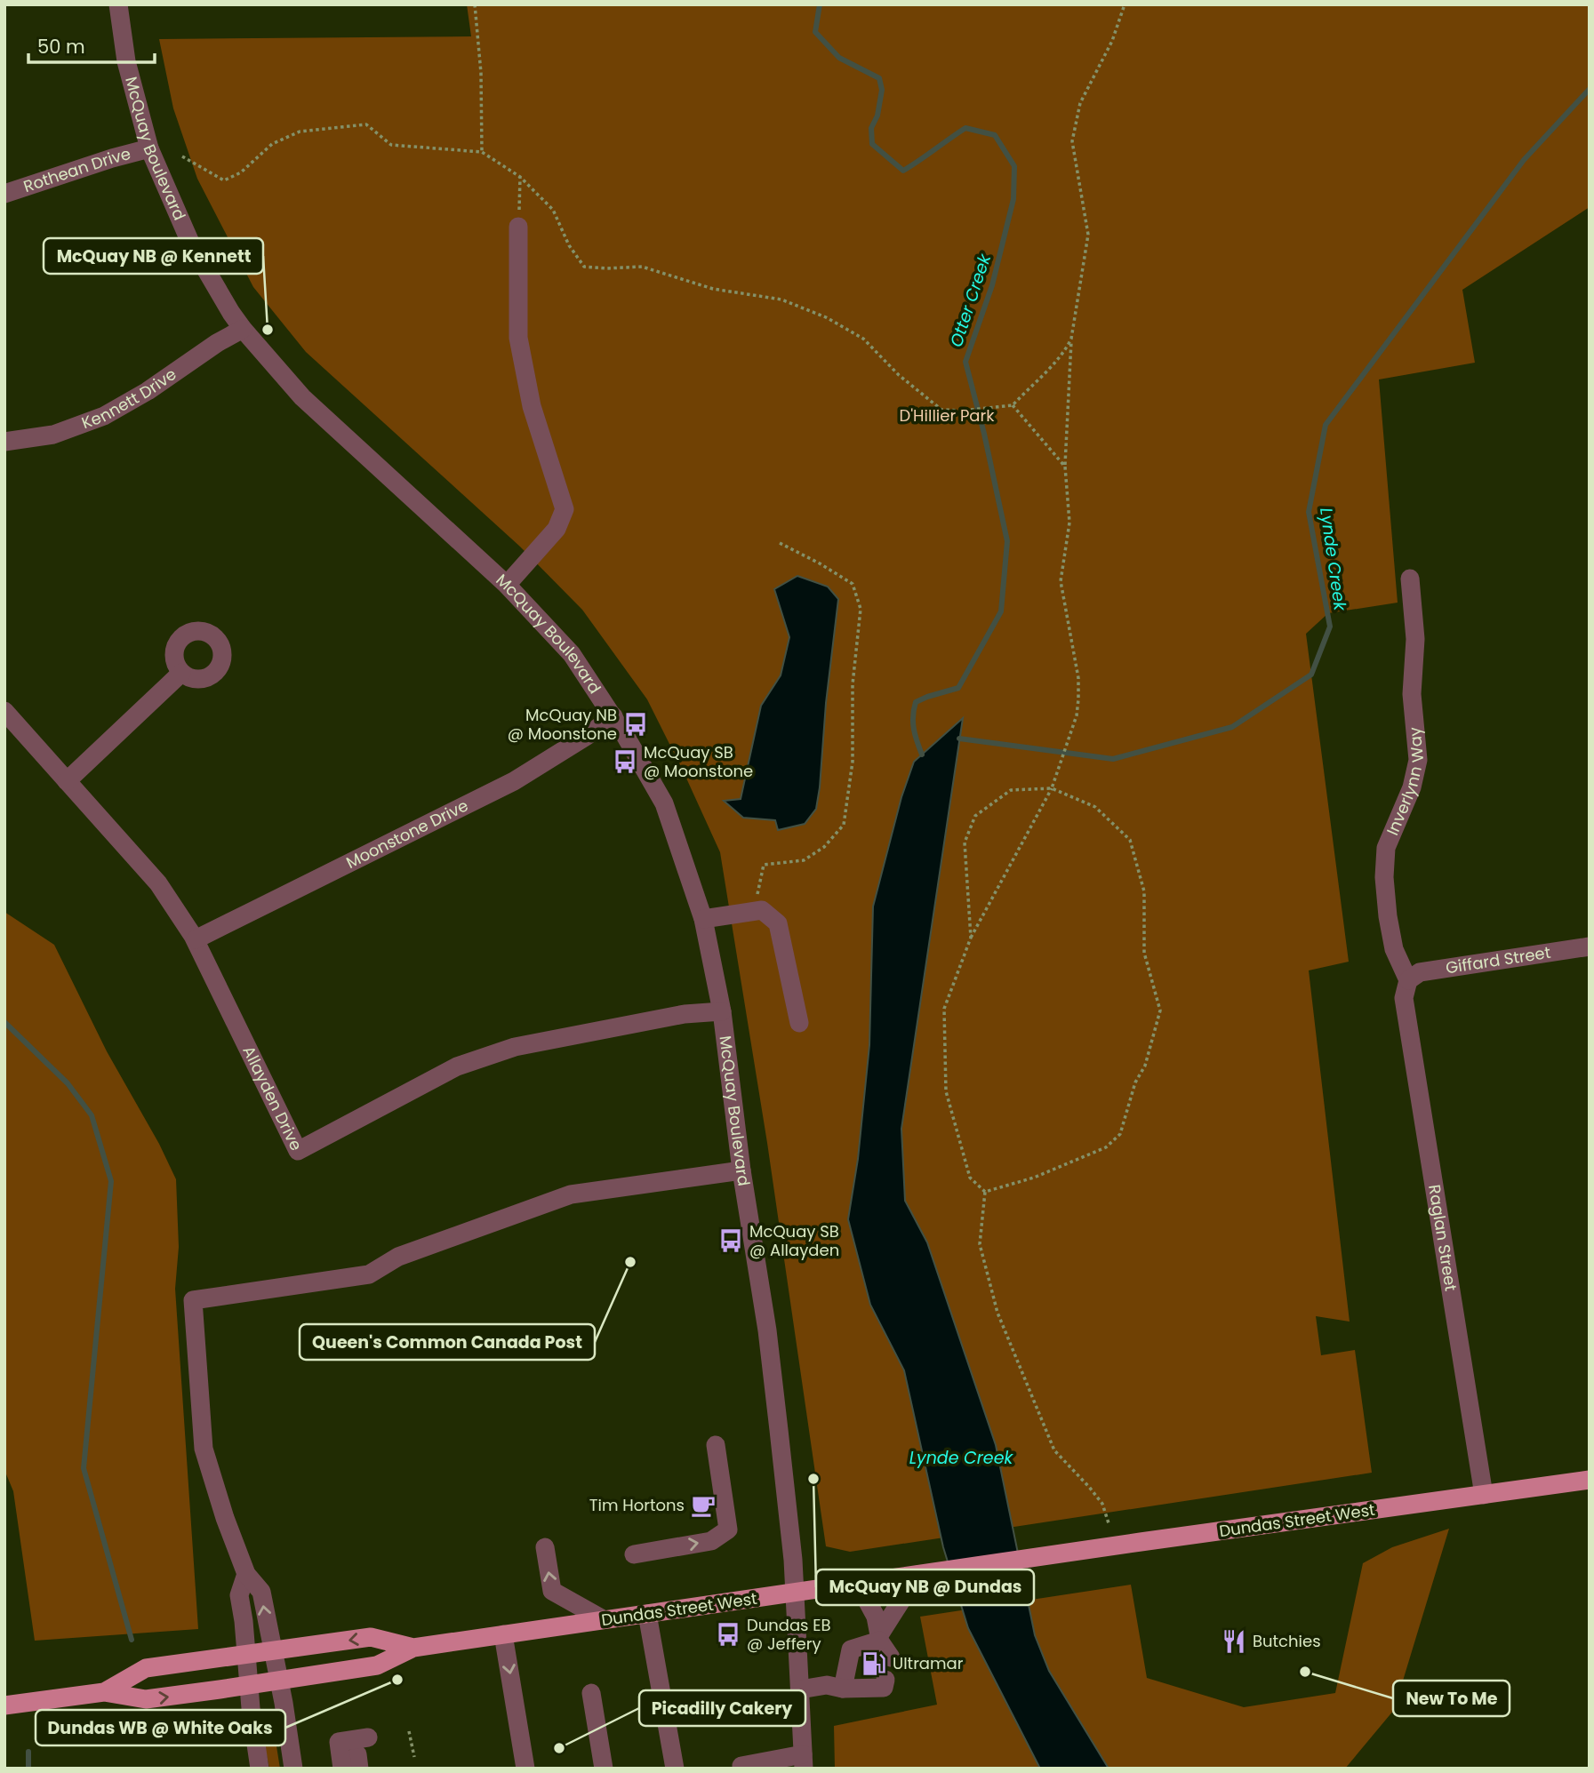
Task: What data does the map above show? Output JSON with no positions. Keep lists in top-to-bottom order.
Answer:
{
  "streets": {
    "main road": ["Dundas Street West"],
    "street": [
      "McQuay Boulevard",
      "Rothean Drive",
      "Kennett Drive",
      "Inverlynn Way",
      "Moonstone Drive",
      "Giffard Street",
      "Allayden Drive",
      "Raglan Street"
    ]
  },
  "crossings": [
    ["McQuay Boulevard", "Rothean Drive"],
    ["McQuay Boulevard", "Kennett Drive"],
    ["McQuay Boulevard", "Moonstone Drive"],
    ["McQuay Boulevard", "Allayden Drive"],
    ["McQuay Boulevard", "Dundas Street West"],
    ["Inverlynn Way", "Giffard Street"],
    ["Inverlynn Way", "Raglan Street"],
    ["Moonstone Drive", "Allayden Drive"],
    ["Giffard Street", "Raglan Street"],
    ["Raglan Street", "Dundas Street West"]
  ],
  "water": ["Otter Creek", "Lynde Creek"],
  "parks": ["D'Hillier Park"],
  "places": {
    "other": [
      "McQuay NB @ Kennett",
      "Queen's Common Canada Post",
      "McQuay NB @ Dundas",
      "New To Me",
      "Dundas WB @ White Oaks",
      "Picadilly Cakery"
    ],
    "bus stop": [
      "McQuay NB @ Moonstone",
      "McQuay SB @ Moonstone",
      "McQuay SB @ Allayden",
      "Dundas EB @ Jeffery"
    ],
    "cafe": ["Tim Hortons"],
    "restaurant": ["Butchies"],
    "fuel station": ["Ultramar"]
  },
  "scale_bar": "50 m"
}
